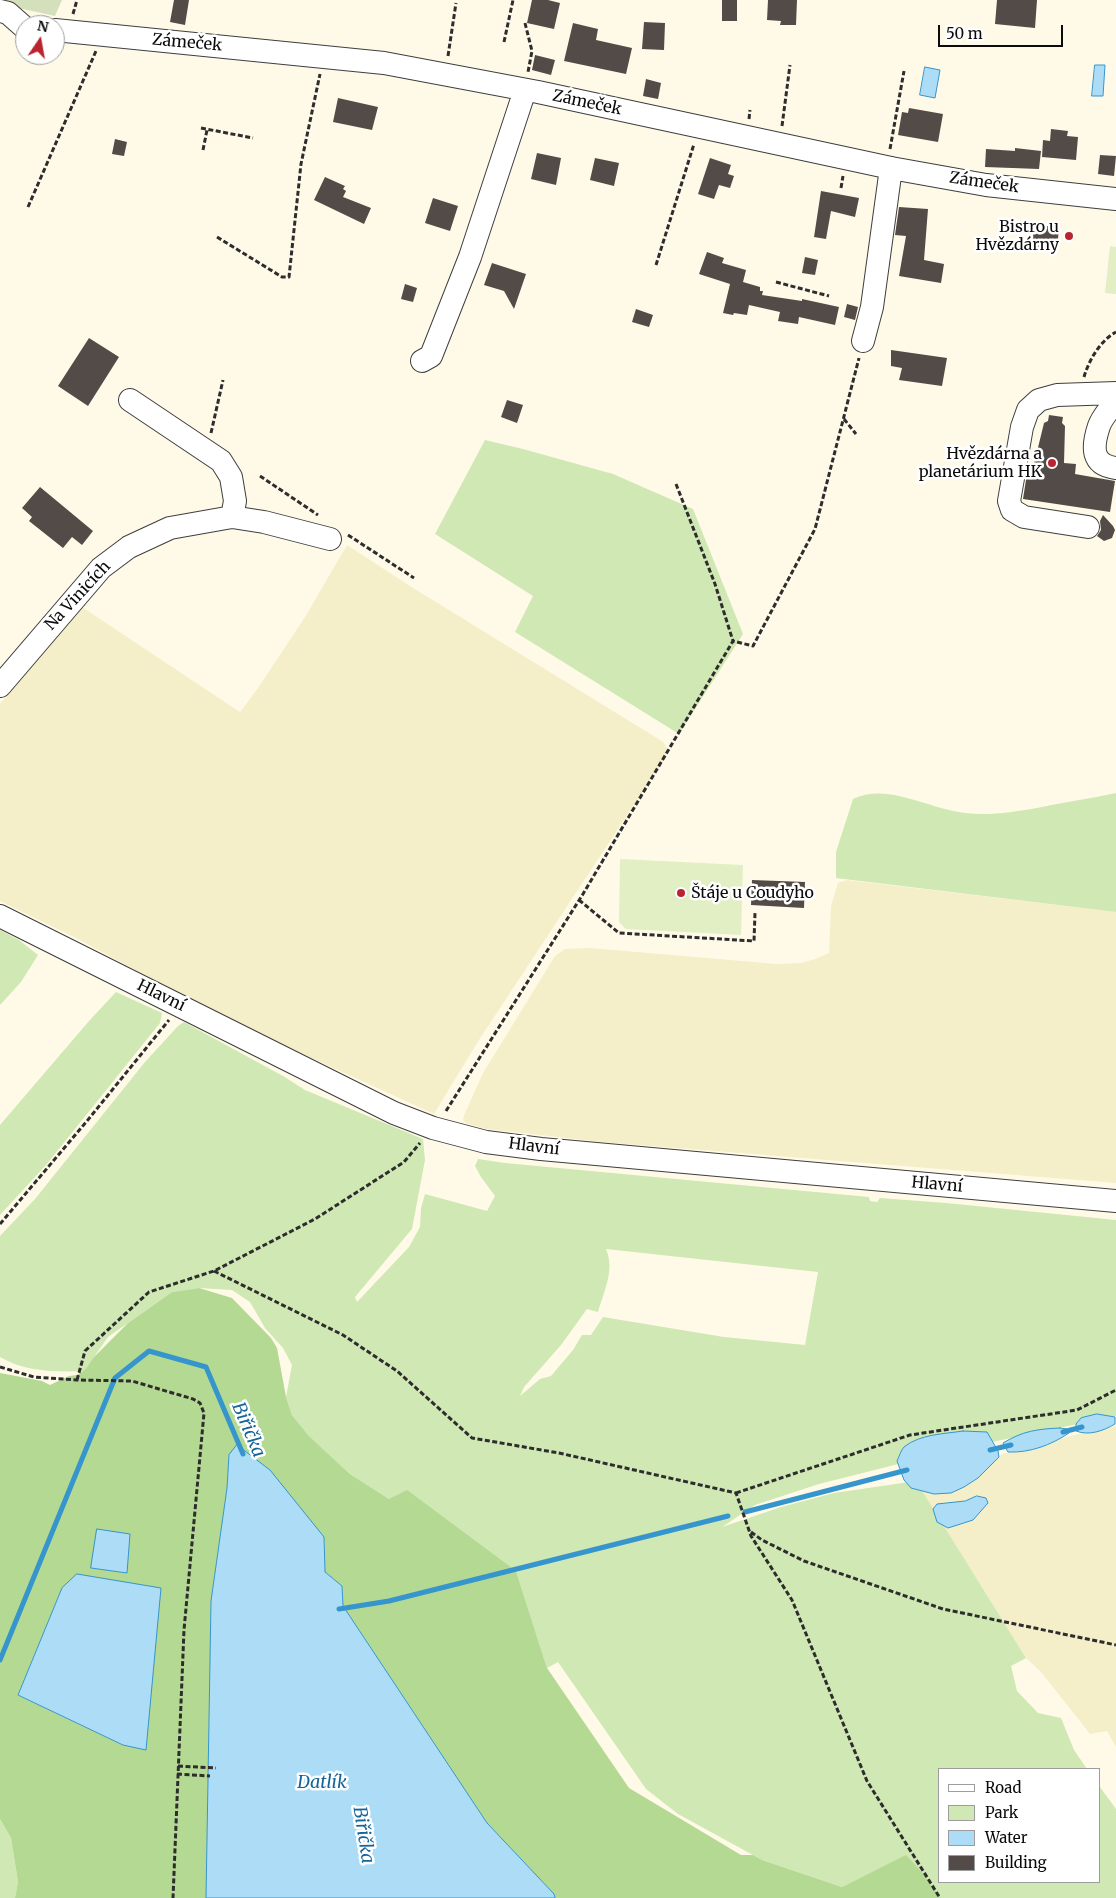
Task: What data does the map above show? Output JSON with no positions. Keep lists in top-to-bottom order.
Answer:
{
  "streets": {
    "street": ["Zámeček", "Na Vinicích", "Hlavní"]
  },
  "water": ["Biřička", "Datlík"],
  "places": ["Bistro u Hvězdárny", "Hvězdárna a planetárium HK", "Štáje u Coudyho"],
  "legend": [
    "Road",
    "Park",
    "Water",
    "Building"
  ],
  "scale_bar": "50 m",
  "north": "top"
}
